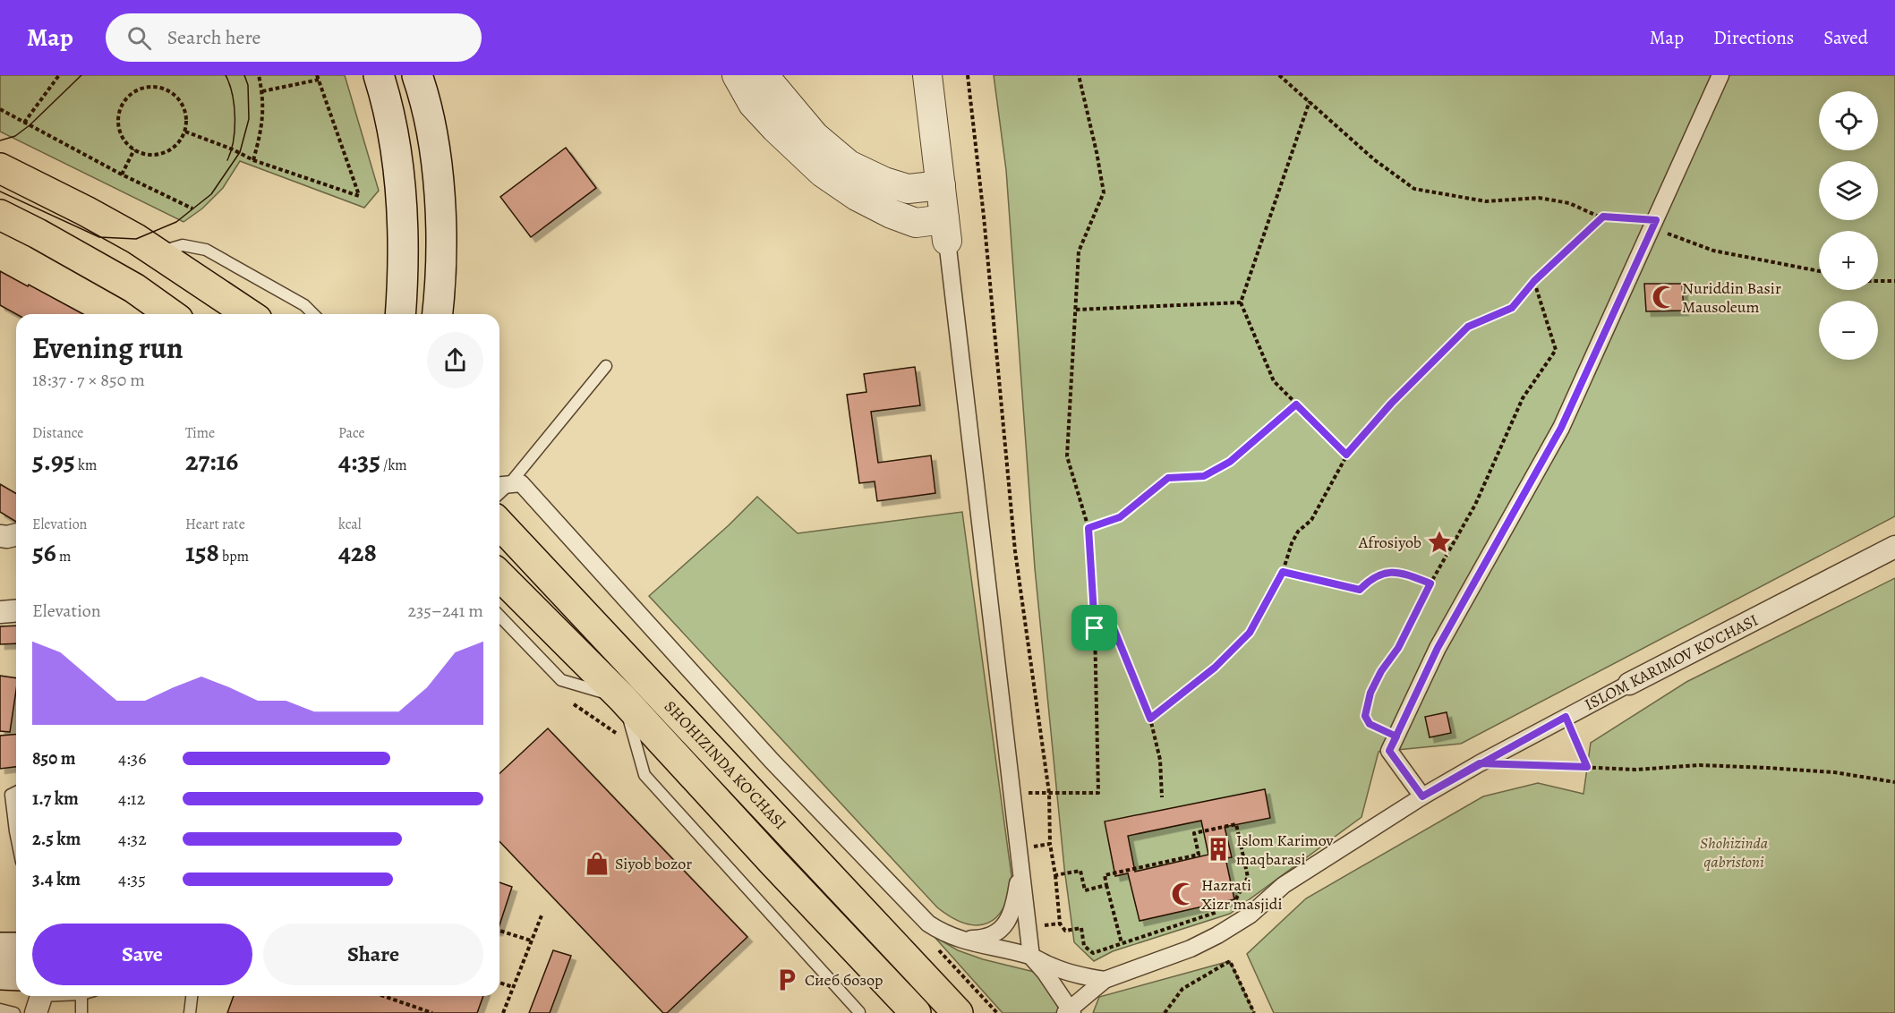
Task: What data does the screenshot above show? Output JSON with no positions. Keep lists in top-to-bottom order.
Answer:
{
  "streets": {
    "main road": ["SHOHIZINDA KO'CHASI"],
    "street": ["ISLOM KARIMOV KO'CHASI"]
  },
  "parks": ["Shohizinda qabristoni"],
  "places": {
    "mosque": ["Nuriddin Basir Mausoleum", "Hazrati Xizr masjidi"],
    "place": ["Afrosiyob"],
    "building": ["Islom Karimov maqbarasi"],
    "shop": ["Siyob bozor"],
    "parking": ["Сиеб бозор"]
  },
  "page": {
    "header": "Map",
    "search": "Search here",
    "nav": ["Map", "Directions", "Saved"],
    "map_buttons": ["+", "−"],
    "heading": ["Evening run", "18:37 · 7 × 850 m"],
    "stats": [
      ["Distance", "5.95 km"],
      ["Time", "27:16"],
      ["Pace", "4:35 /km"],
      ["Elevation", "56 m"],
      ["Heart rate", "158 bpm"],
      ["kcal", "428"]
    ],
    "chart": ["Elevation", "235–241 m"],
    "list": [
      {
        "name": "850 m",
        "note": "4:36"
      },
      {
        "name": "1.7 km",
        "note": "4:12"
      },
      {
        "name": "2.5 km",
        "note": "4:32"
      },
      {
        "name": "3.4 km",
        "note": "4:35"
      }
    ],
    "buttons": ["Save", "Share"]
  }
}
